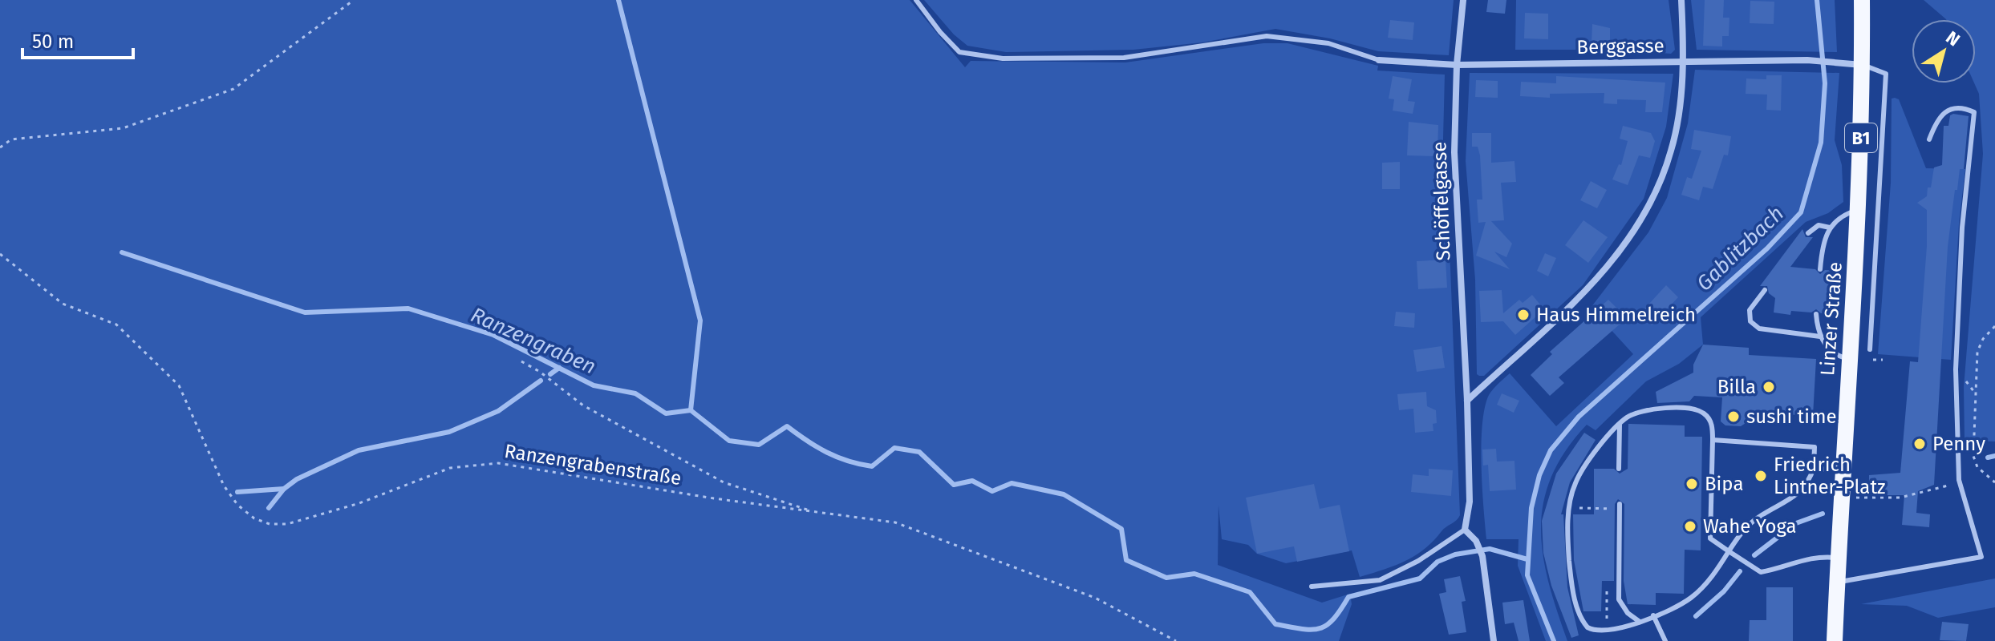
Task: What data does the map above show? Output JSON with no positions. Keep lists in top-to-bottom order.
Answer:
{
  "streets": {
    "main road": ["B1", "Linzer Straße"],
    "street": ["Berggasse", "Schöffelgasse"],
    "path": ["Ranzengrabenstraße"]
  },
  "crossings": [
    ["Berggasse", "Schöffelgasse"],
    ["Berggasse", "Linzer Straße"]
  ],
  "water": ["Gablitzbach", "Ranzengraben"],
  "places": [
    "Haus Himmelreich",
    "Billa",
    "sushi time",
    "Penny",
    "Friedrich Lintner-Platz",
    "Bipa",
    "Wahe Yoga"
  ],
  "scale_bar": "50 m",
  "north": "top right"
}
